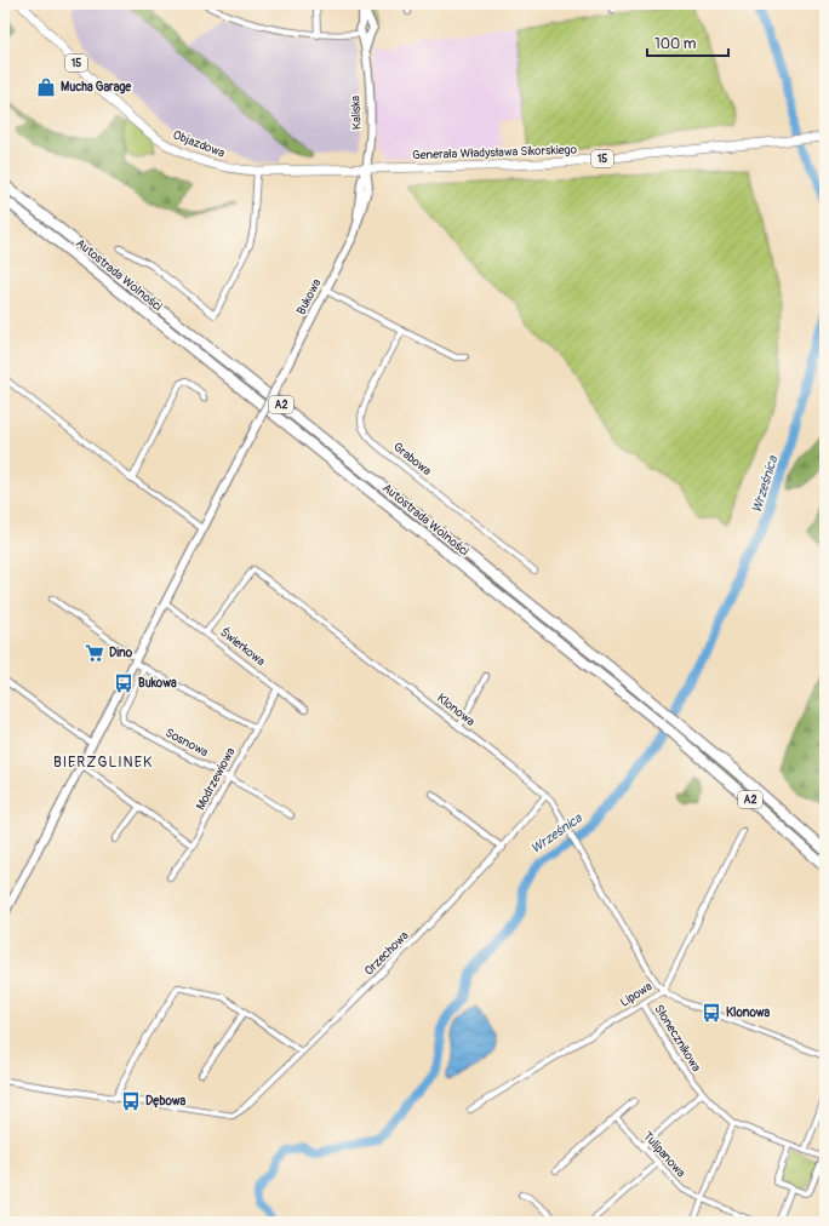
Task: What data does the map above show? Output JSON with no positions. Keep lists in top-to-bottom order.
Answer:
{
  "streets": {
    "highway": ["Autostrada Wolności", "A2"],
    "main road": [
      "15",
      "Kaliska",
      "Objazdowa",
      "Generała Władysława Sikorskiego",
      "Bukowa"
    ],
    "street": [
      "Grabowa",
      "Świerkowa",
      "Klonowa",
      "Sosnowa",
      "Modrzewiowa",
      "Orzechowa",
      "Lipowa",
      "Słonecznikowa",
      "Tulipanowa"
    ]
  },
  "crossings": [
    ["Kaliska", "Objazdowa"],
    ["Kaliska", "Generała Władysława Sikorskiego"],
    ["Kaliska", "Bukowa"],
    ["Objazdowa", "Generała Władysława Sikorskiego"],
    ["Objazdowa", "Bukowa"],
    ["Generała Władysława Sikorskiego", "Bukowa"],
    ["Świerkowa", "Klonowa"],
    ["Świerkowa", "Modrzewiowa"],
    ["Klonowa", "Orzechowa"],
    ["Klonowa", "Lipowa"],
    ["Sosnowa", "Modrzewiowa"],
    ["Lipowa", "Słonecznikowa"]
  ],
  "districts": ["BIERZGLINEK"],
  "water": ["Wrześnica"],
  "places": {
    "shop": ["Mucha Garage"],
    "supermarket": ["Dino"],
    "bus stop": ["Bukowa", "Klonowa", "Dębowa"]
  },
  "scale_bar": "100 m"
}
